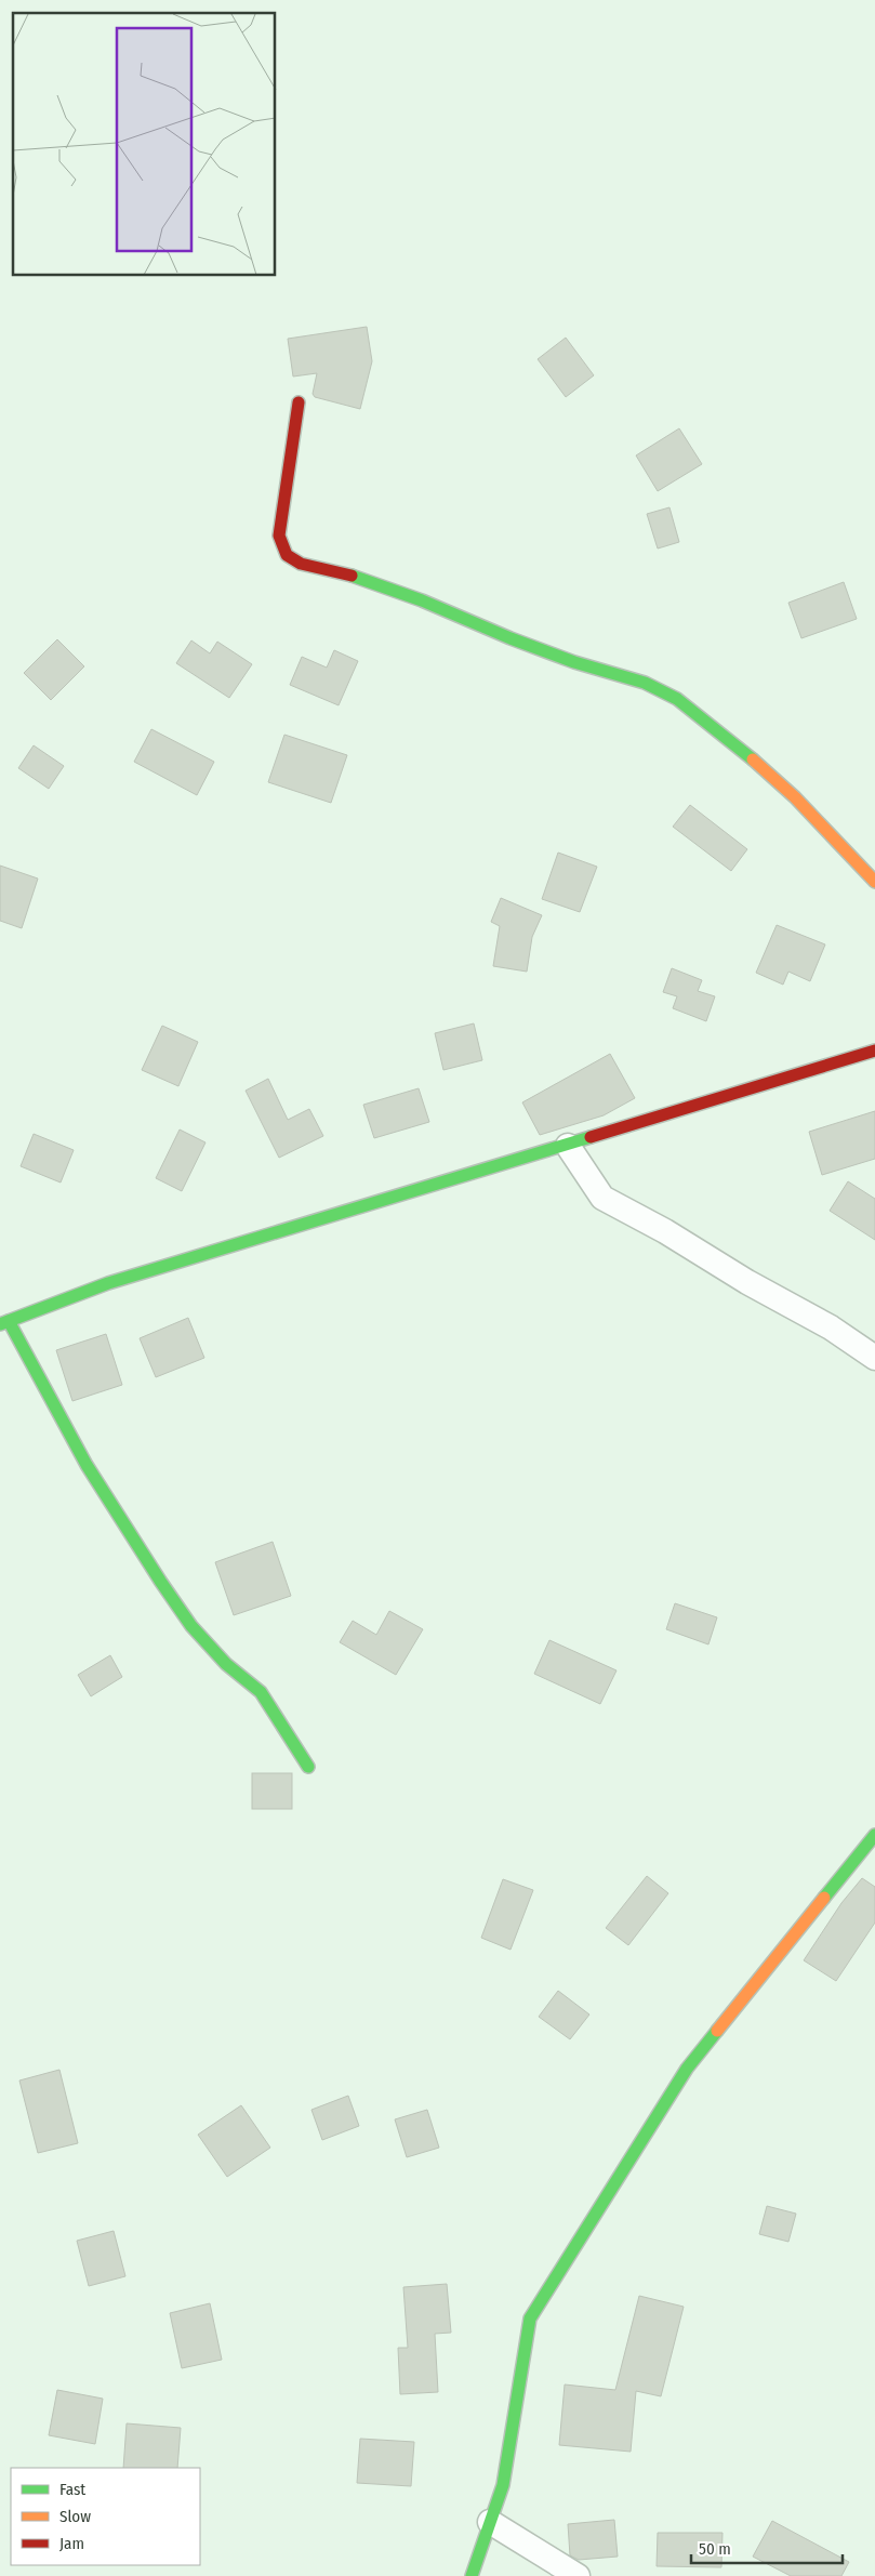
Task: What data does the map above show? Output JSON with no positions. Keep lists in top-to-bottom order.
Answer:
{
  "legend": ["Fast", "Slow", "Jam"],
  "scale_bar": "50 m"
}
